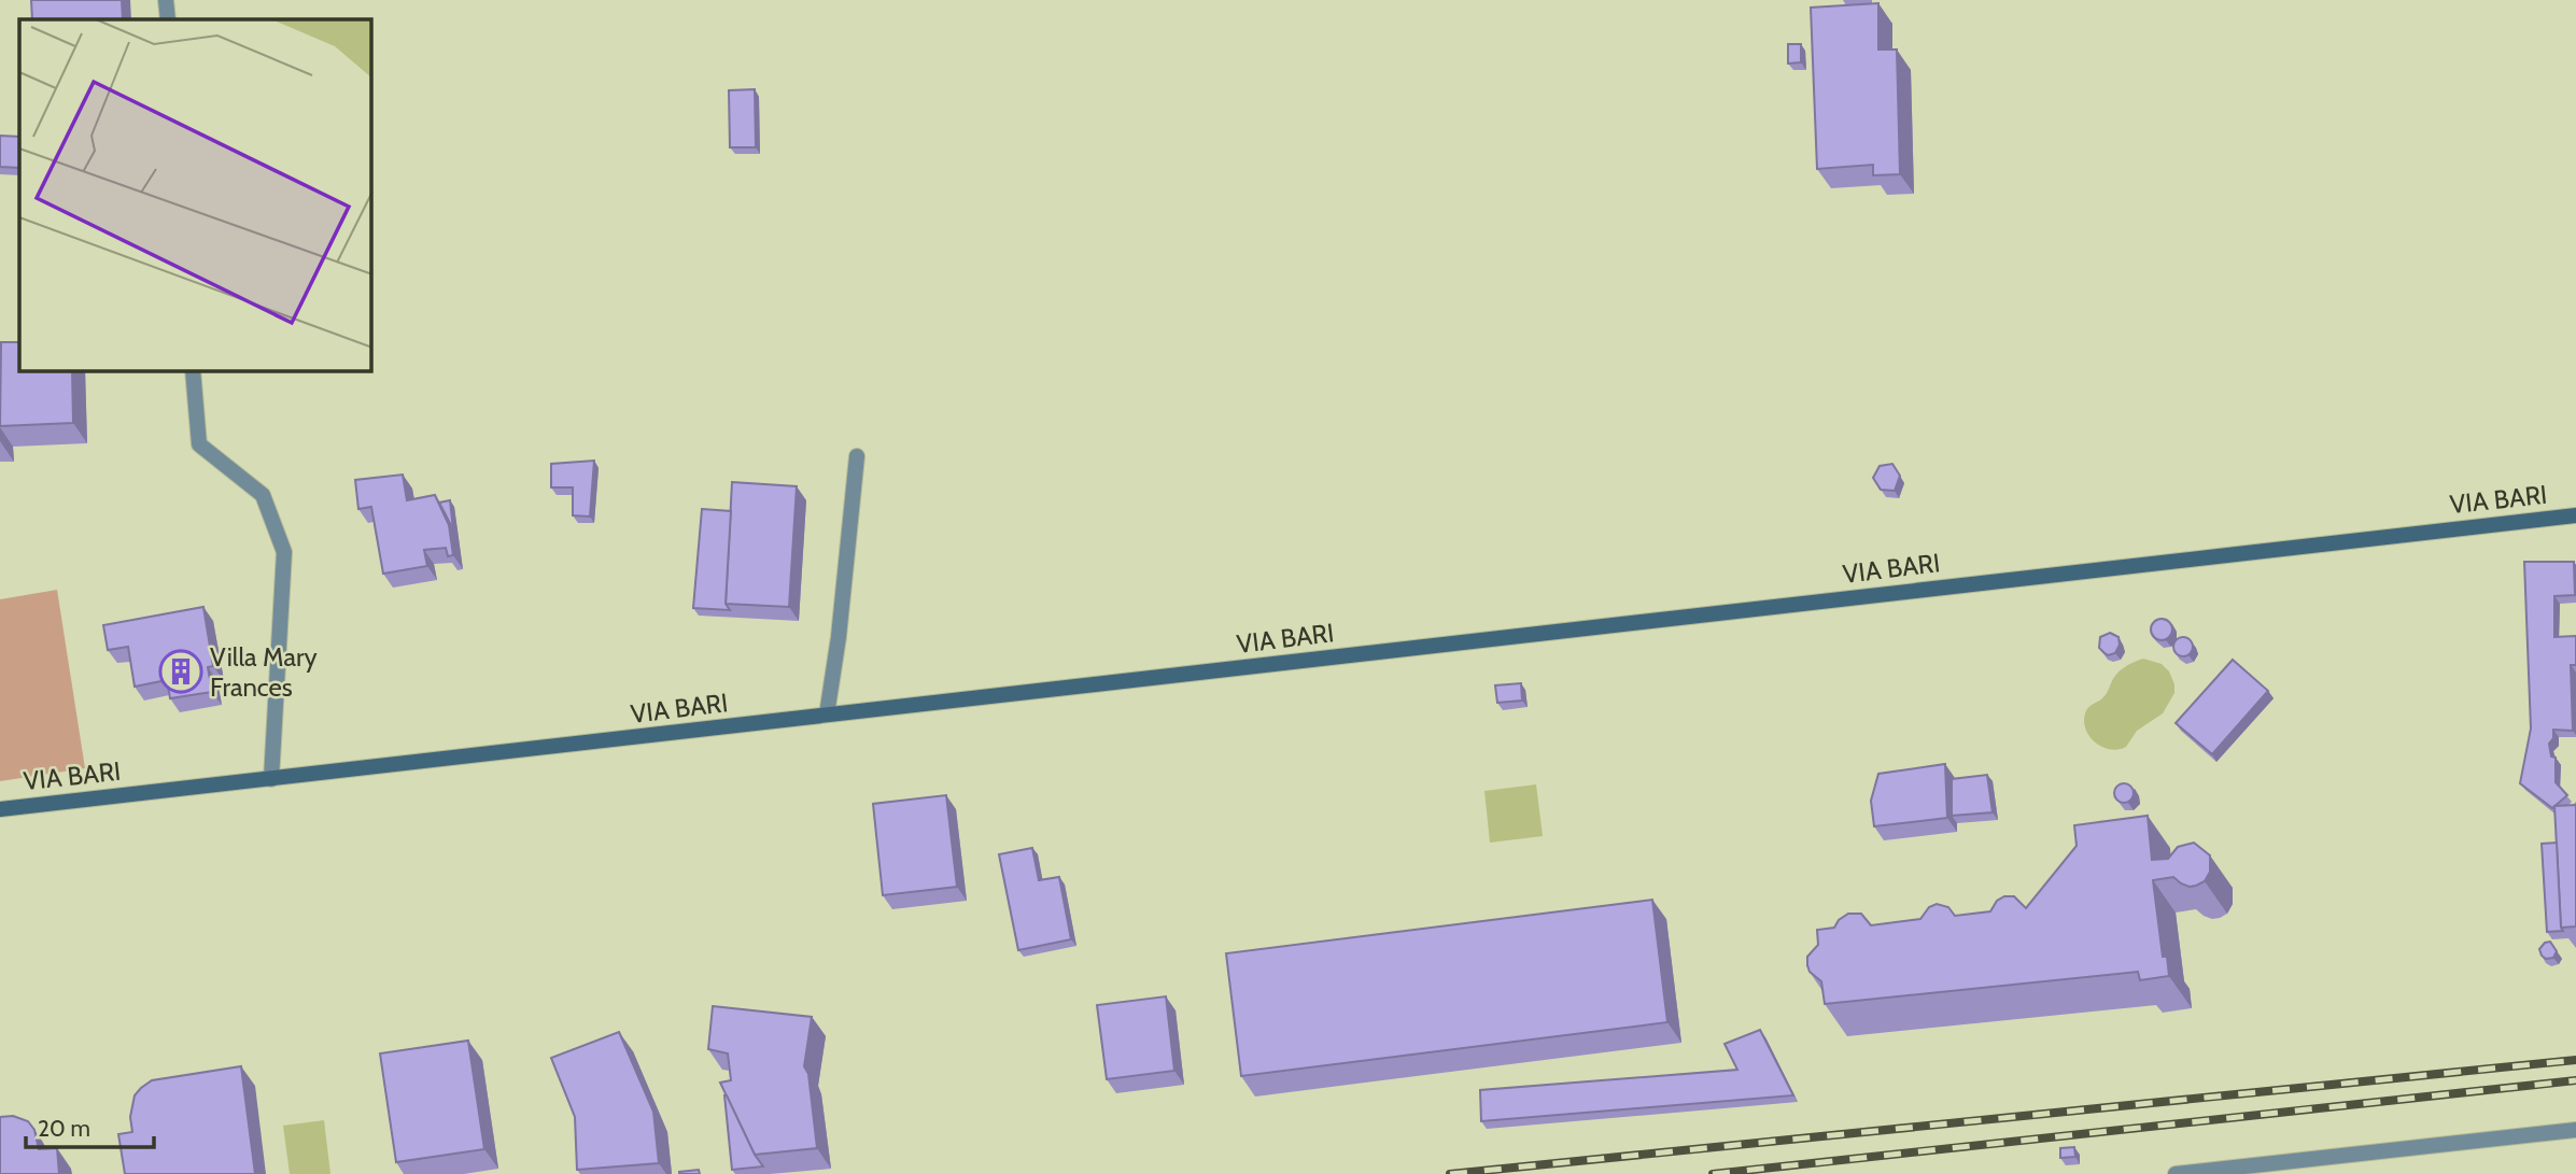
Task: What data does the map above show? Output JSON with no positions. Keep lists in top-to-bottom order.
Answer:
{
  "streets": {
    "main road": ["VIA BARI"]
  },
  "places": {
    "building": ["Villa Mary Frances"]
  },
  "scale_bar": "20 m"
}
